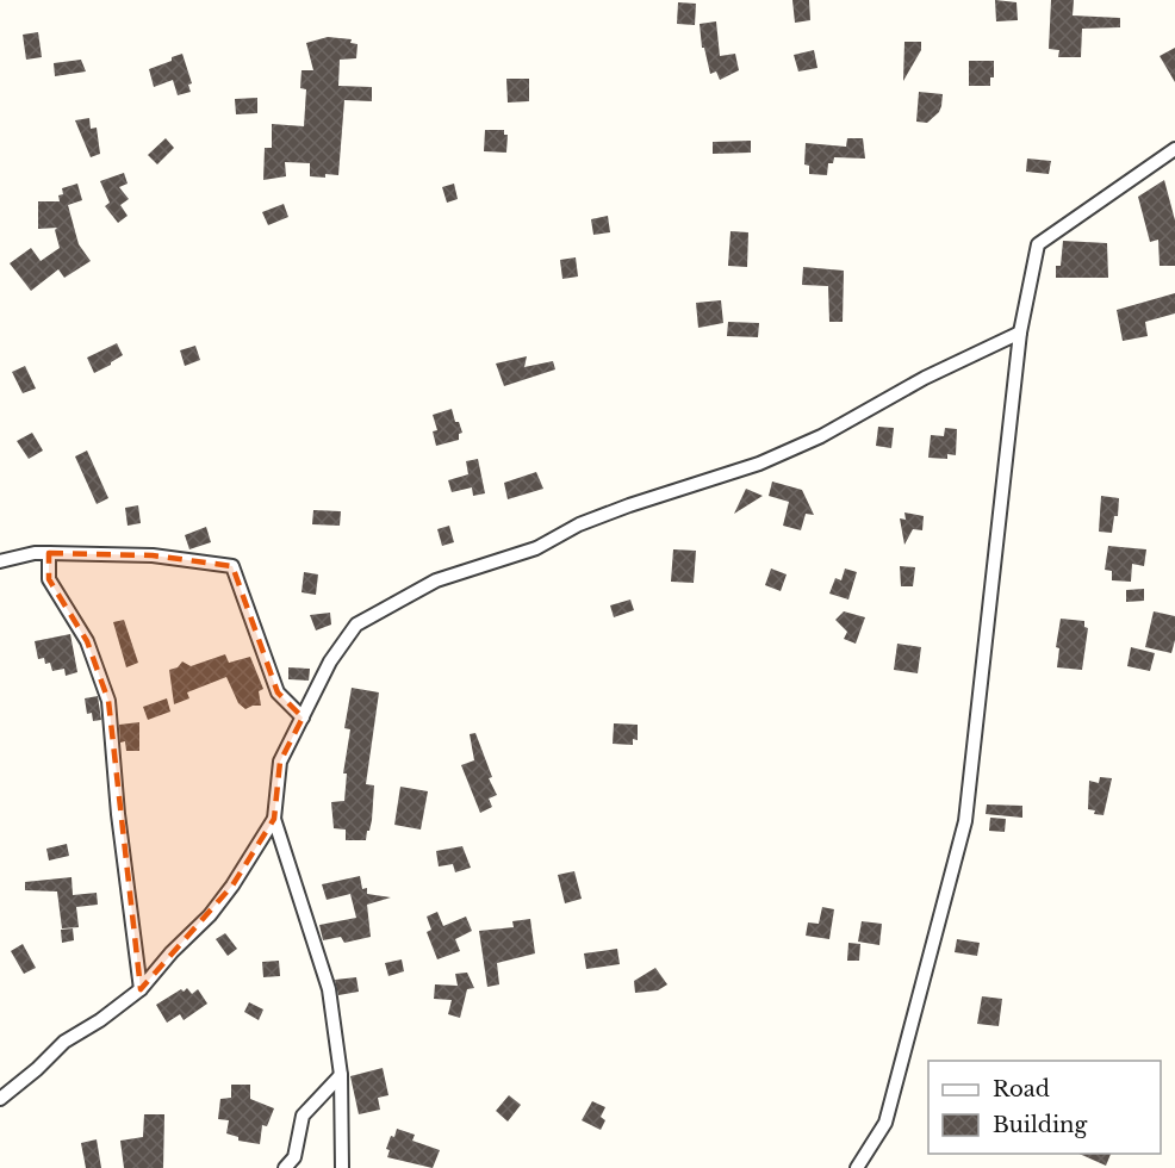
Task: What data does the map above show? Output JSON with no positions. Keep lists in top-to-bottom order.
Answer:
{
  "legend": ["Road", "Building"]
}
